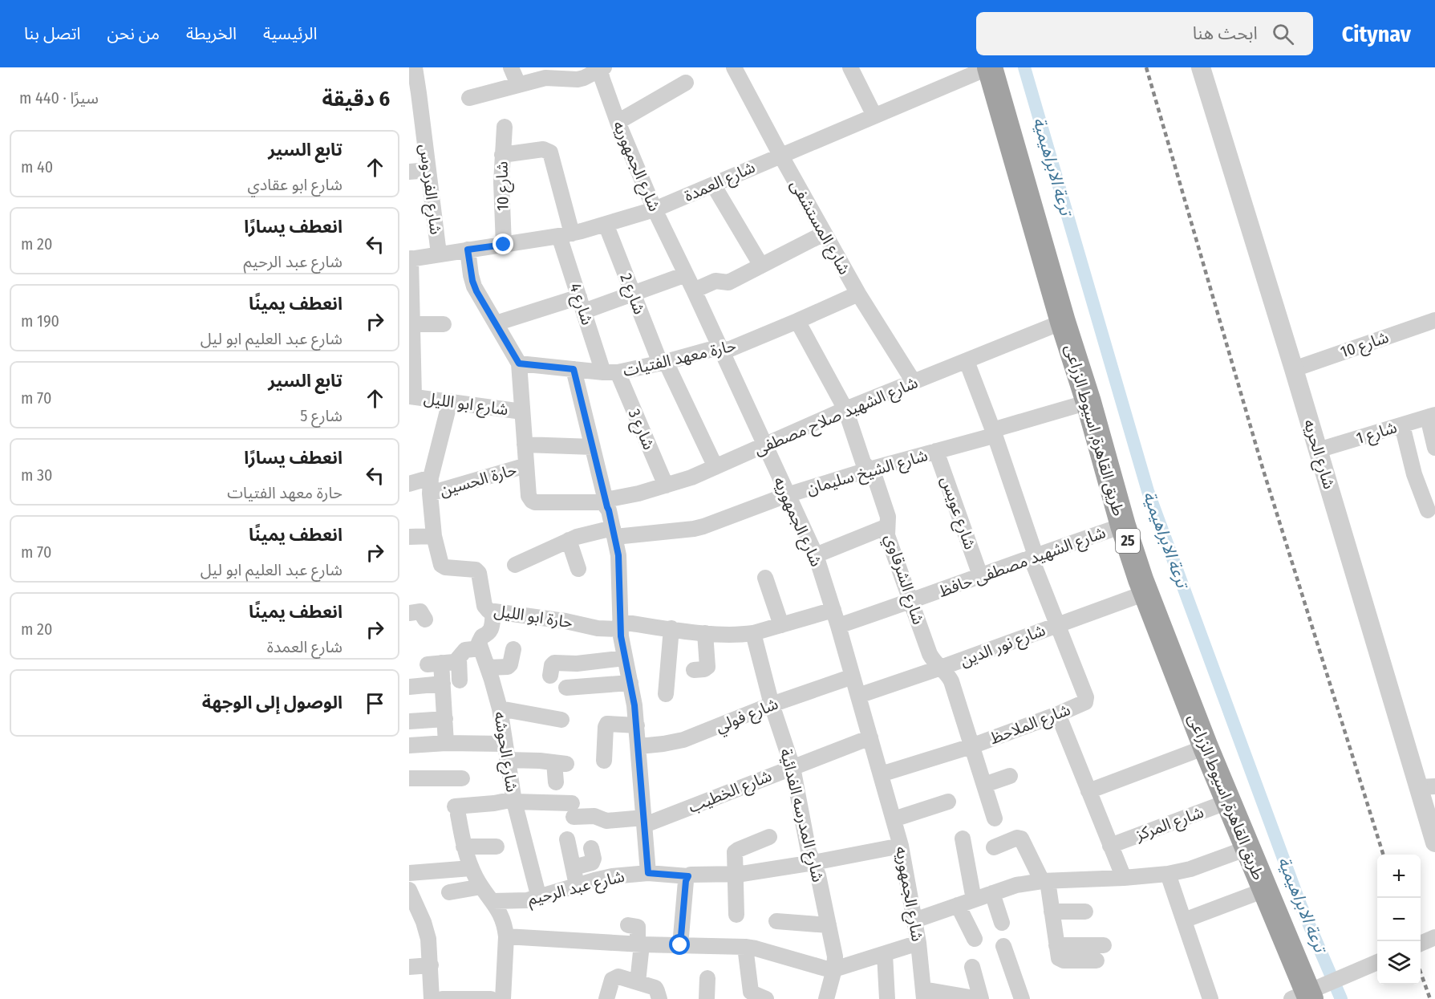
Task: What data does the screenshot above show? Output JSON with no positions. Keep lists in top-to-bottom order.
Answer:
{
  "streets": {
    "highway": ["طريق القاهرة, اسيوط الزراعى", "25"],
    "street": [
      "شارع الجمهوريه",
      "شارع العمدة",
      "شارع 10",
      "شارع الفردوس",
      "شارع المستشفى",
      "شارع 2",
      "شارع 4",
      "حارة معهد الفتيات",
      "شارع ابو الليل",
      "شارع الشهيد صلاح مصطفى",
      "شارع 3",
      "شارع 1",
      "شارع الحريه",
      "شارع الشيخ سليمان",
      "حارة الحسين",
      "شارع عويس",
      "شارع الشهيد مصطفى حافظ",
      "شارع الشرقاوي",
      "حارة ابو الليل",
      "شارع نور الدين",
      "شارع فولي",
      "شارع الملاحظ",
      "شارع الحوشه",
      "شارع الخطيب",
      "شارع المدرسه الفدائية",
      "شارع المركز",
      "شارع عبد الرحيم"
    ]
  },
  "crossings": [
    ["شارع الجمهوريه", "شارع العمدة"],
    ["شارع الجمهوريه", "حارة معهد الفتيات"],
    ["شارع الجمهوريه", "شارع الشهيد صلاح مصطفى"],
    ["شارع الجمهوريه", "شارع الشيخ سليمان"],
    ["شارع الجمهوريه", "شارع الشهيد مصطفى حافظ"],
    ["شارع الجمهوريه", "حارة ابو الليل"],
    ["شارع الجمهوريه", "شارع نور الدين"],
    ["شارع الجمهوريه", "شارع فولي"],
    ["شارع الجمهوريه", "شارع الملاحظ"],
    ["شارع الجمهوريه", "شارع الخطيب"],
    ["شارع الجمهوريه", "شارع عبد الرحيم"],
    ["شارع العمدة", "شارع 10"],
    ["شارع العمدة", "شارع الفردوس"],
    ["شارع العمدة", "شارع المستشفى"],
    ["شارع العمدة", "شارع 2"],
    ["شارع العمدة", "شارع 4"],
    ["شارع العمدة", "طريق القاهرة, اسيوط الزراعى"],
    ["شارع 10", "شارع 4"],
    ["شارع 10", "شارع الحريه"],
    ["شارع المستشفى", "حارة معهد الفتيات"],
    ["شارع المستشفى", "شارع الشهيد صلاح مصطفى"],
    ["شارع 2", "حارة معهد الفتيات"],
    ["شارع 2", "شارع الشهيد صلاح مصطفى"],
    ["شارع 4", "حارة معهد الفتيات"],
    ["شارع 4", "شارع 3"],
    ["حارة معهد الفتيات", "شارع 3"],
    ["حارة معهد الفتيات", "شارع الشرقاوي"],
    ["شارع ابو الليل", "حارة ابو الليل"],
    ["شارع الشهيد صلاح مصطفى", "شارع 3"],
    ["شارع الشهيد صلاح مصطفى", "طريق القاهرة, اسيوط الزراعى"],
    ["شارع الشهيد صلاح مصطفى", "شارع الشرقاوي"],
    ["شارع الشهيد صلاح مصطفى", "شارع الملاحظ"],
    ["طريق القاهرة, اسيوط الزراعى", "شارع الشيخ سليمان"],
    ["طريق القاهرة, اسيوط الزراعى", "شارع الشهيد مصطفى حافظ"],
    ["طريق القاهرة, اسيوط الزراعى", "شارع نور الدين"],
    ["طريق القاهرة, اسيوط الزراعى", "شارع المركز"],
    ["شارع 1", "شارع الحريه"],
    ["شارع الشيخ سليمان", "شارع عويس"],
    ["شارع الشيخ سليمان", "شارع الشرقاوي"],
    ["شارع الشيخ سليمان", "شارع الملاحظ"],
    ["حارة الحسين", "حارة ابو الليل"],
    ["شارع عويس", "شارع الشهيد مصطفى حافظ"],
    ["شارع الشهيد مصطفى حافظ", "شارع الشرقاوي"],
    ["شارع الشهيد مصطفى حافظ", "شارع الملاحظ"],
    ["شارع الشرقاوي", "شارع نور الدين"],
    ["شارع الشرقاوي", "شارع الملاحظ"],
    ["حارة ابو الليل", "شارع المدرسه الفدائية"],
    ["شارع نور الدين", "شارع الملاحظ"],
    ["شارع فولي", "شارع المدرسه الفدائية"],
    ["شارع الحوشه", "شارع الخطيب"],
    ["شارع الحوشه", "شارع عبد الرحيم"],
    ["شارع الخطيب", "شارع المدرسه الفدائية"],
    ["شارع المدرسه الفدائية", "شارع عبد الرحيم"]
  ],
  "water": ["ترعة الابراهيمية"],
  "page": {
    "header": "Citynav",
    "search": "ابحث هنا",
    "nav": [
      "الرئيسية",
      "الخريطة",
      "من نحن",
      "اتصل بنا"
    ],
    "heading": ["6 دقيقة", "سيرًا · 440 m"],
    "list": [
      ["تابع السير", "شارع ابو عقادي", "40 m"],
      ["انعطف يسارًا", "شارع عبد الرحيم", "20 m"],
      ["انعطف يمينًا", "شارع عبد العليم ابو ليل", "190 m"],
      ["تابع السير", "شارع 5", "70 m"],
      ["انعطف يسارًا", "حارة معهد الفتيات", "30 m"],
      ["انعطف يمينًا", "شارع عبد العليم ابو ليل", "70 m"],
      ["انعطف يمينًا", "شارع العمدة", "20 m"],
      "الوصول إلى الوجهة"
    ],
    "map_buttons": ["+", "−"]
  }
}
